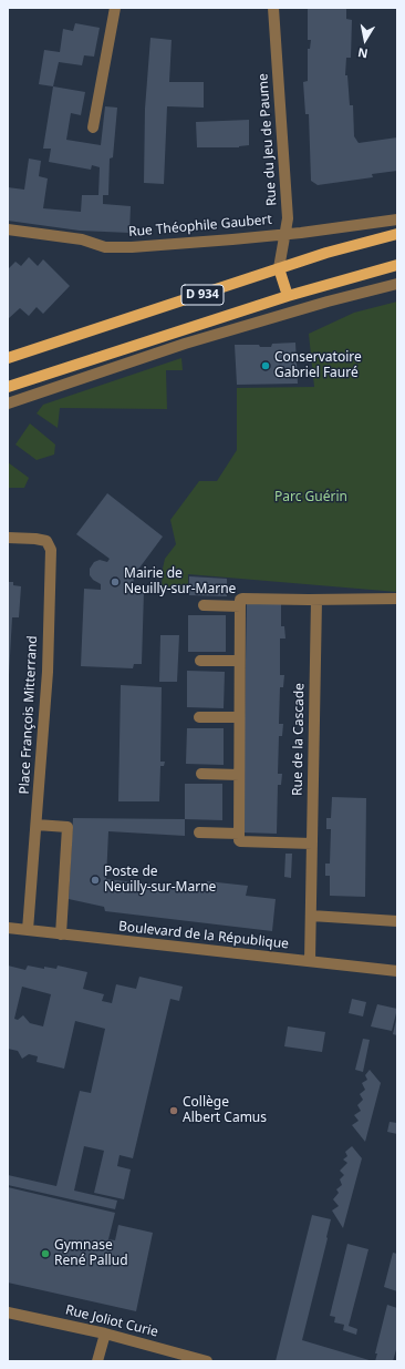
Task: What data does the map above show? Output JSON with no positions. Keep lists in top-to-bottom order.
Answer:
{
  "streets": {
    "main road": ["D 934"],
    "street": [
      "Rue du Jeu de Paume",
      "Rue Théophile Gaubert",
      "Place François Mitterrand",
      "Rue de la Cascade",
      "Boulevard de la République",
      "Rue Joliot Curie"
    ]
  },
  "crossings": [
    ["Rue du Jeu de Paume", "Rue Théophile Gaubert"],
    ["Rue du Jeu de Paume", "D 934"],
    ["Place François Mitterrand", "Boulevard de la République"],
    ["Rue de la Cascade", "Boulevard de la République"]
  ],
  "parks": ["Parc Guérin"],
  "places": [
    "Conservatoire Gabriel Fauré",
    "Mairie de Neuilly-sur-Marne",
    "Poste de Neuilly-sur-Marne",
    "Collège Albert Camus",
    "Gymnase René Pallud"
  ],
  "north": "bottom"
}
